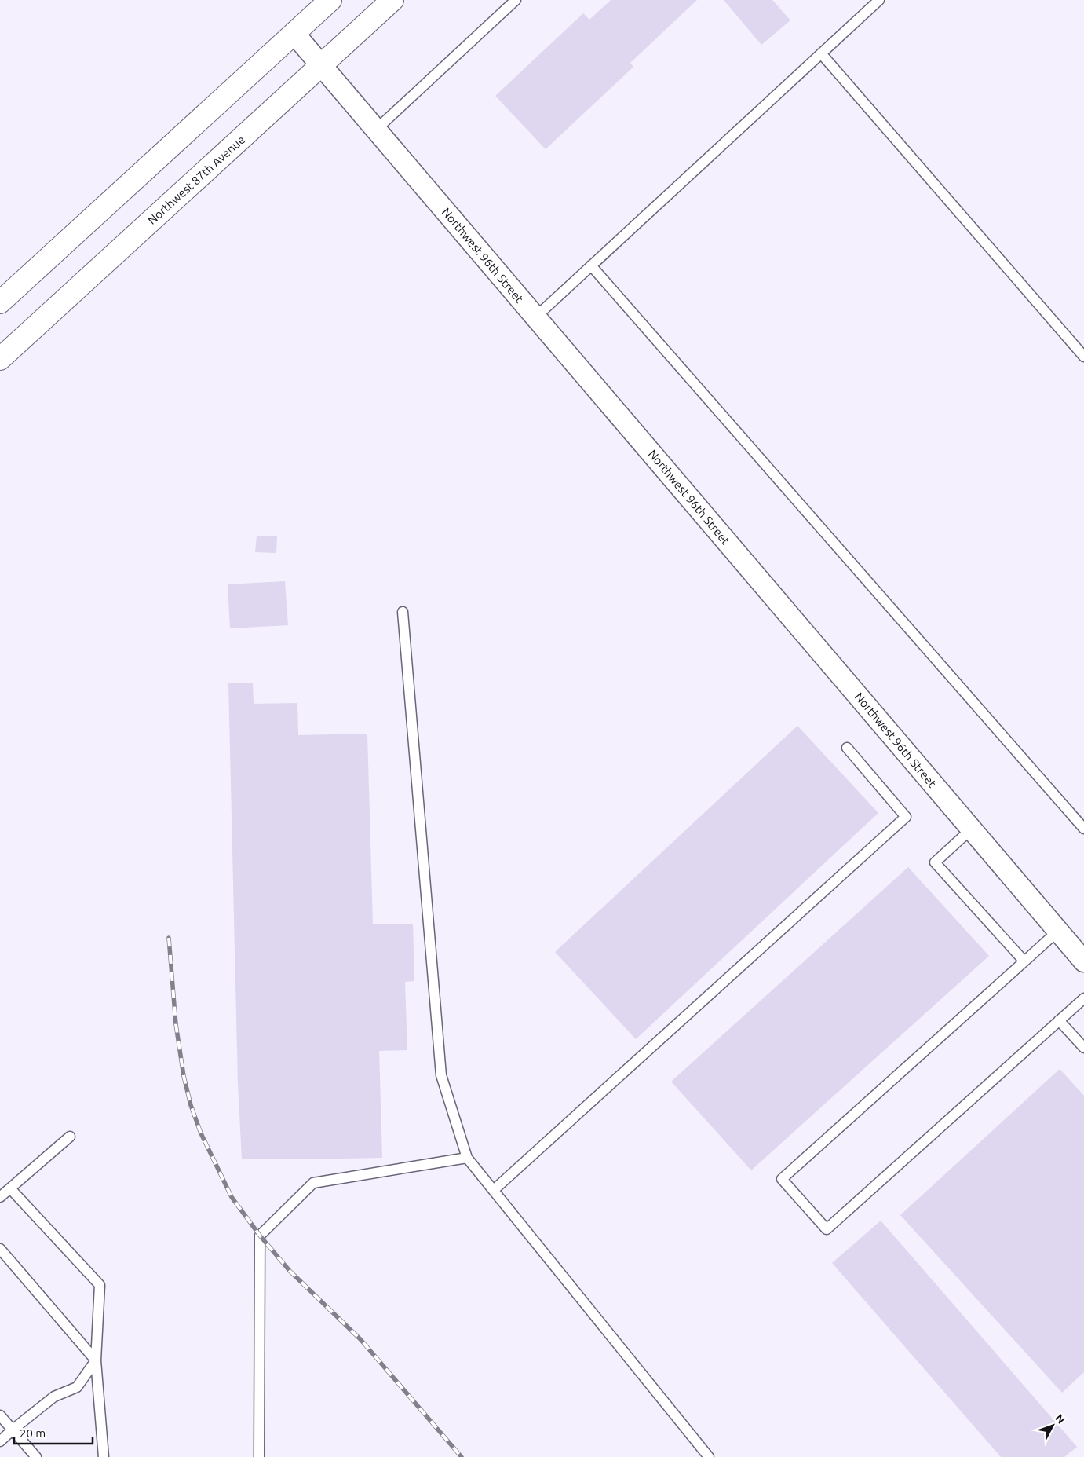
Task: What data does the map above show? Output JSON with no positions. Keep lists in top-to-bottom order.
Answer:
{
  "streets": {
    "main road": ["Northwest 87th Avenue"],
    "street": ["Northwest 96th Street"]
  },
  "crossings": [
    ["Northwest 87th Avenue", "Northwest 96th Street"]
  ],
  "scale_bar": "20 m",
  "north": "top right"
}
